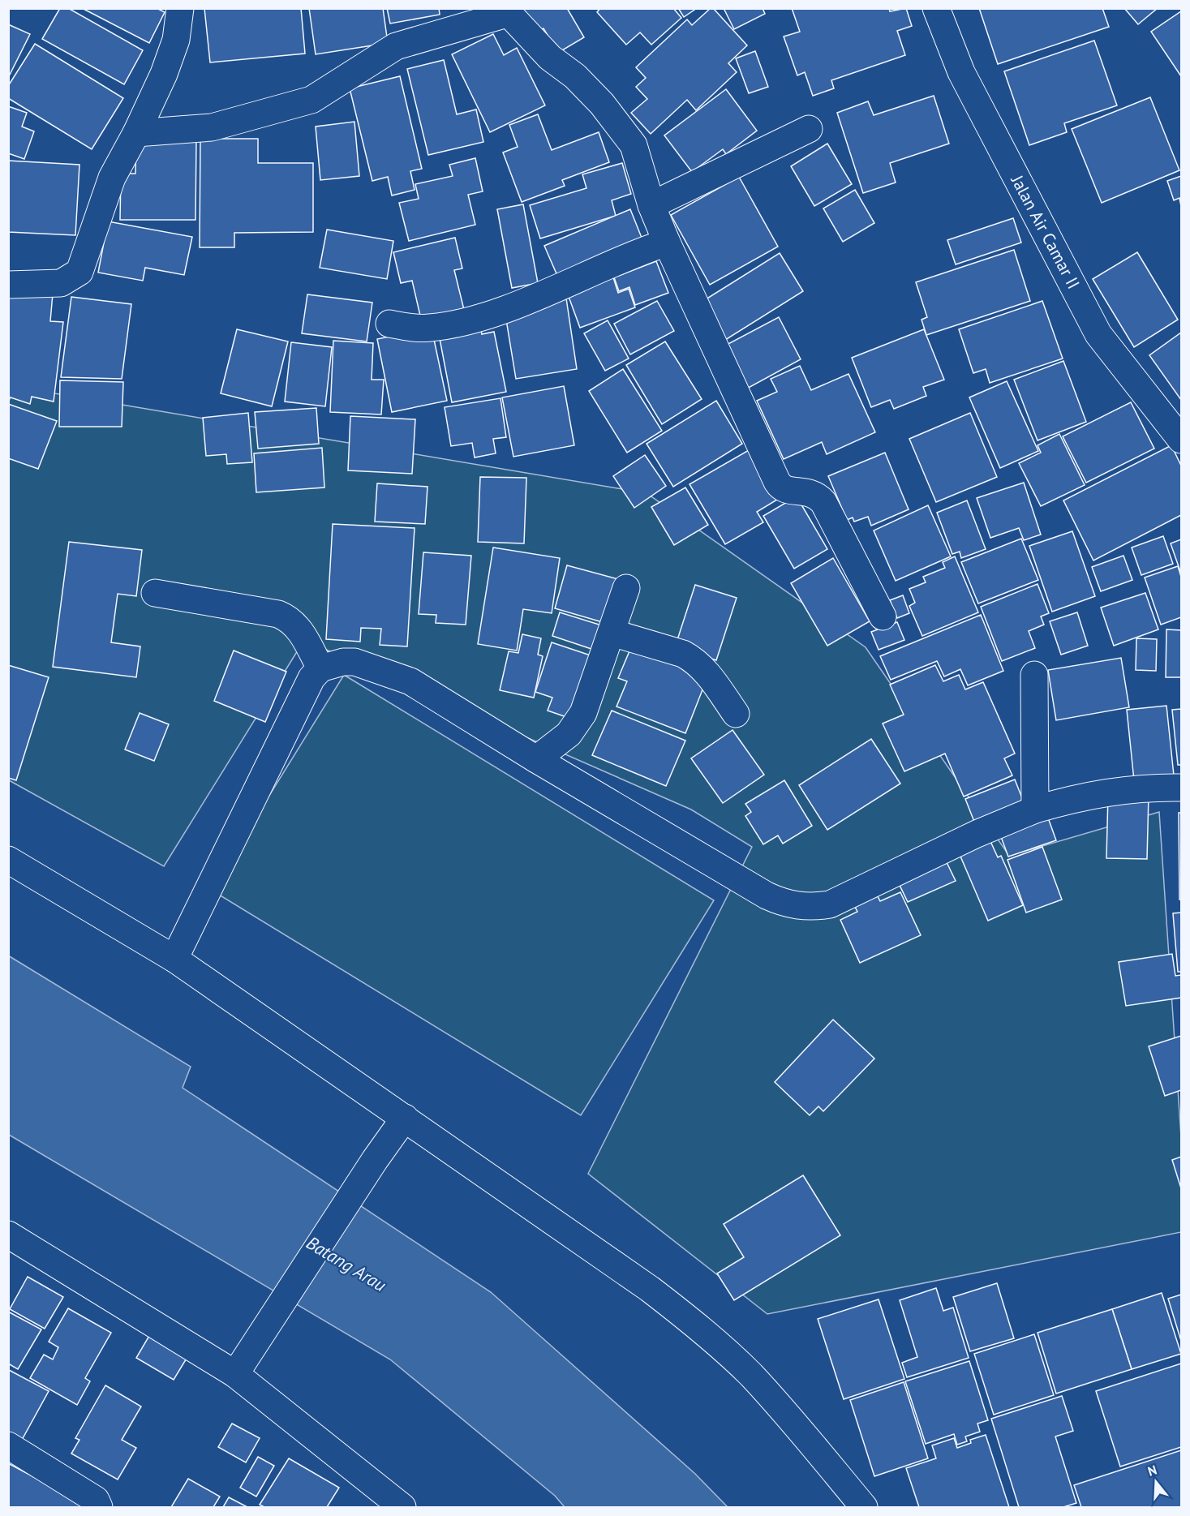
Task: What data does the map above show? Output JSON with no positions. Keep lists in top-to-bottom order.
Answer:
{
  "streets": {
    "street": ["Jalan Air Camar II"]
  },
  "water": ["Batang Arau"],
  "north": "top"
}
